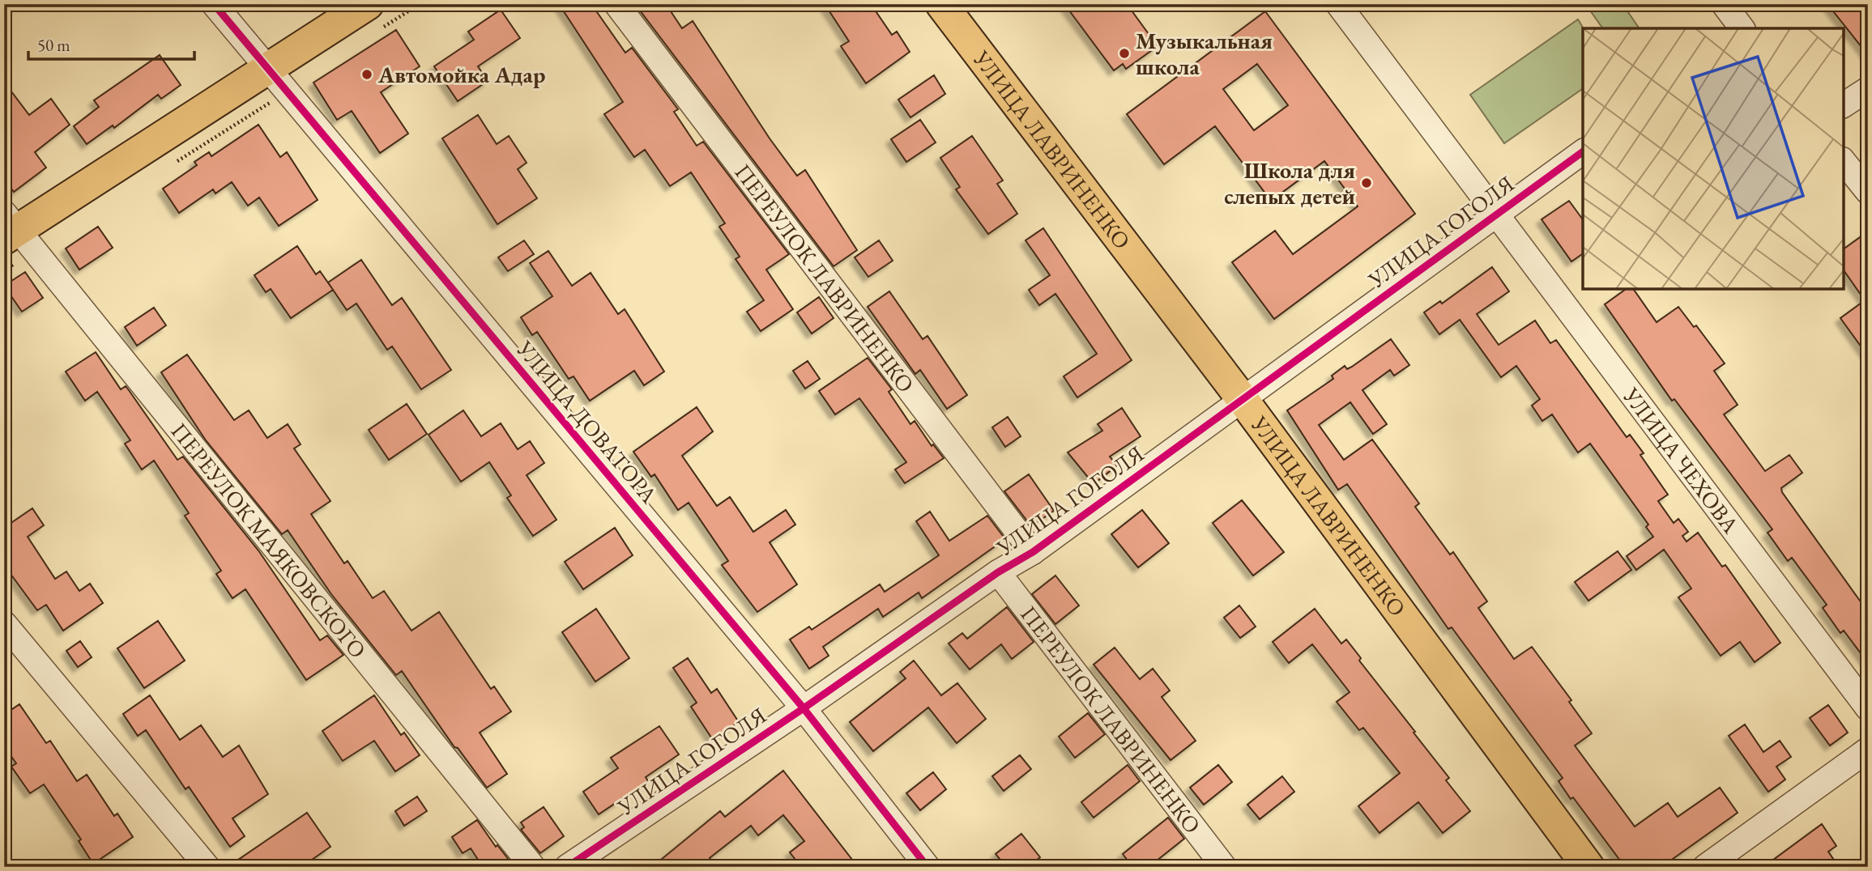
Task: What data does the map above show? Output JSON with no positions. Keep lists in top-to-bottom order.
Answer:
{
  "streets": {
    "main road": ["УЛИЦА ЛАВРИНЕНКО"],
    "street": [
      "УЛИЦА ГОГОЛЯ",
      "ПЕРЕУЛОК ЛАВРИНЕНКО",
      "УЛИЦА ДОВАТОРА",
      "УЛИЦА ЧЕХОВА",
      "ПЕРЕУЛОК МАЯКОВСКОГО"
    ]
  },
  "crossings": [
    ["УЛИЦА ЛАВРИНЕНКО", "УЛИЦА ГОГОЛЯ"],
    ["УЛИЦА ГОГОЛЯ", "ПЕРЕУЛОК ЛАВРИНЕНКО"],
    ["УЛИЦА ГОГОЛЯ", "УЛИЦА ДОВАТОРА"],
    ["УЛИЦА ГОГОЛЯ", "УЛИЦА ЧЕХОВА"]
  ],
  "places": ["Музыкальная школа", "Автомойка Адар", "Школа для слепых детей"],
  "scale_bar": "50 m"
}
